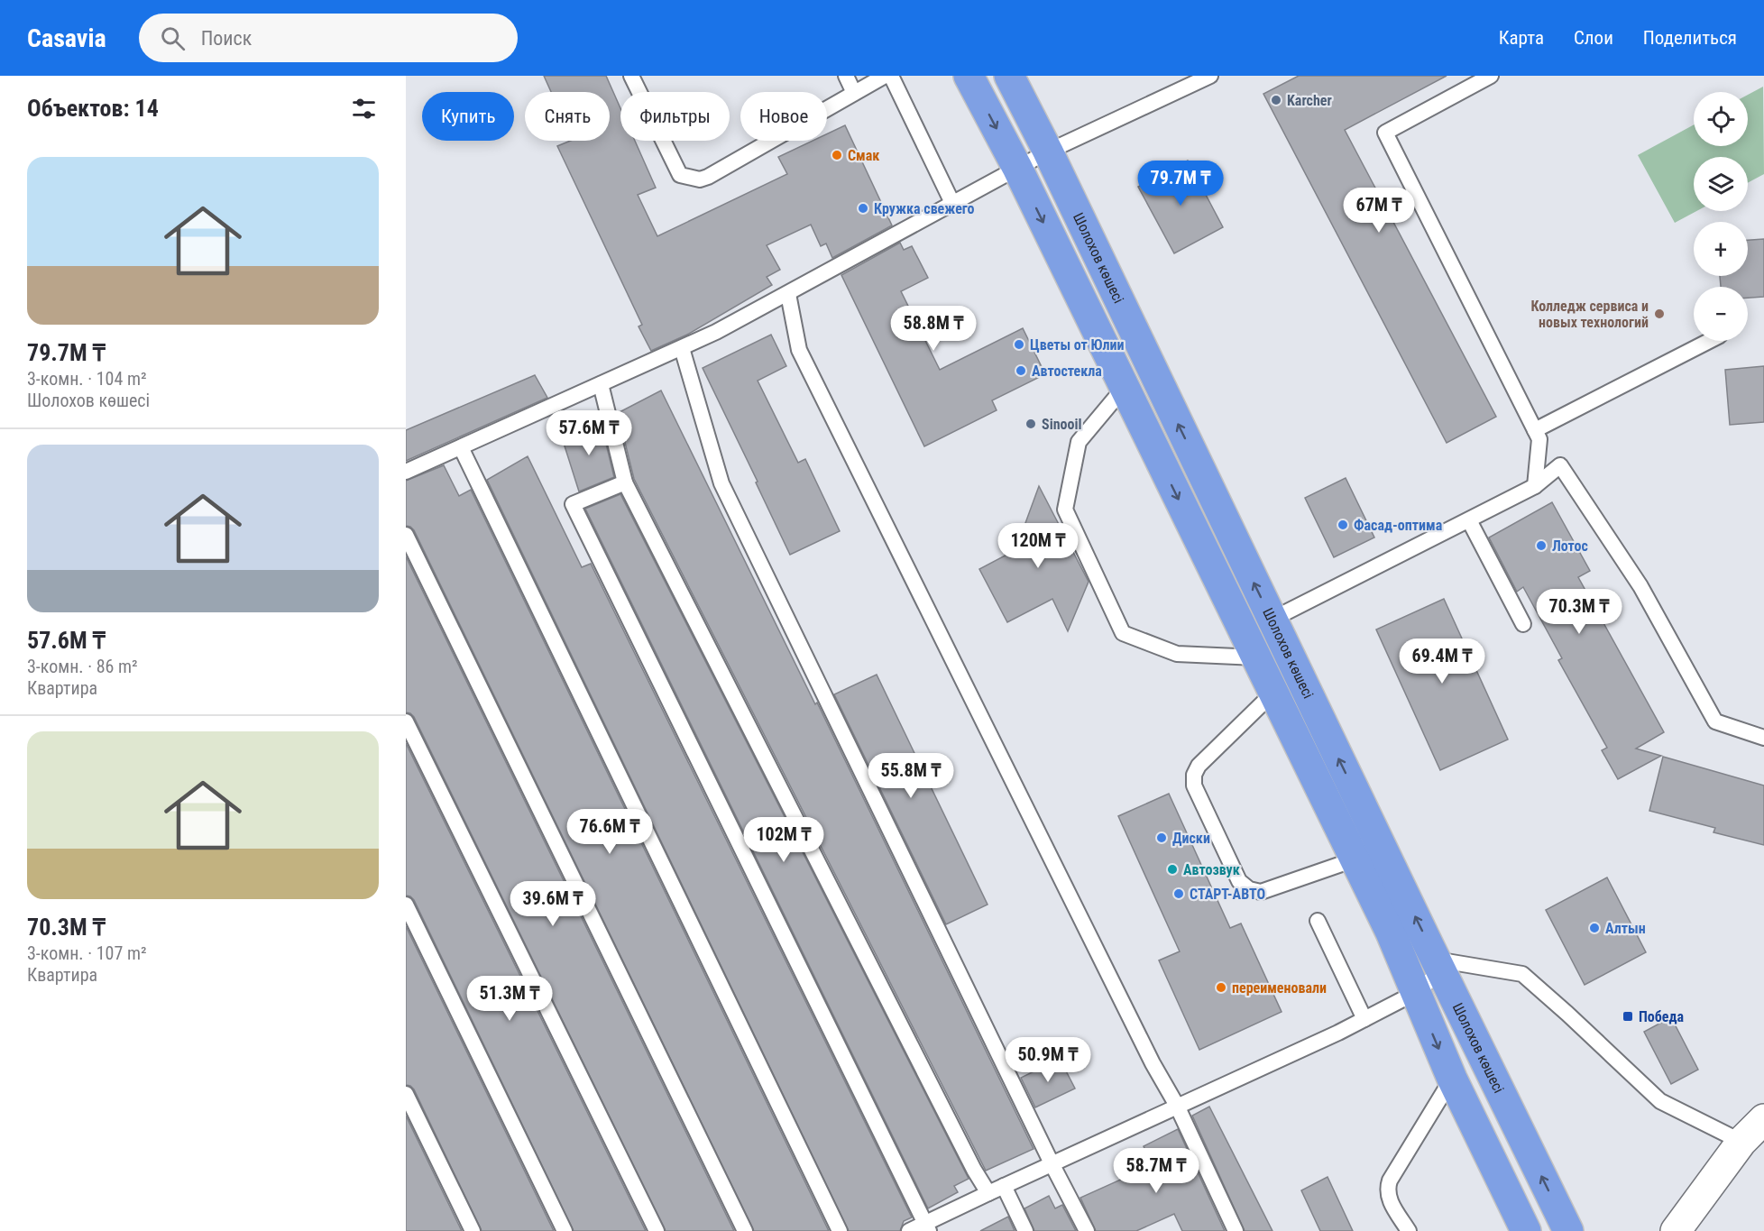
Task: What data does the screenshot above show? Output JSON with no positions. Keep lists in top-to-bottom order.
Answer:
{
  "streets": {
    "highway": ["Шолохов көшесі"]
  },
  "places": {
    "other": [
      "Karcher",
      "Смак",
      "Кружка свежего",
      "Колледж сервиса и новых технологий",
      "Цветы от Юлии",
      "Автостекла",
      "Sinooil",
      "Фасад-оптима",
      "Лотос",
      "Диски",
      "Автозвук",
      "СТАРТ-АВТО",
      "Алтын",
      "переименовали"
    ],
    "transit": ["Победа"]
  },
  "page": {
    "header": "Casavia",
    "search": "Поиск",
    "nav": ["Карта", "Слои", "Поделиться"],
    "heading": "Объектов: 14",
    "map_buttons": ["+", "−"],
    "chip": [
      "Купить",
      "Снять",
      "Фильтры",
      "Новое"
    ],
    "list": [
      {
        "name": "79.7M ₸",
        "note": "3-комн. · 104 m² · Шолохов көшесі"
      },
      {
        "name": "57.6M ₸",
        "note": "3-комн. · 86 m² · Квартира"
      },
      {
        "name": "70.3M ₸",
        "note": "3-комн. · 107 m² · Квартира"
      }
    ],
    "price": [
      "79.7M ₸",
      "67M ₸",
      "58.8M ₸",
      "57.6M ₸",
      "120M ₸",
      "70.3M ₸",
      "69.4M ₸",
      "55.8M ₸",
      "76.6M ₸",
      "102M ₸",
      "39.6M ₸",
      "51.3M ₸",
      "50.9M ₸",
      "58.7M ₸"
    ]
  }
}
